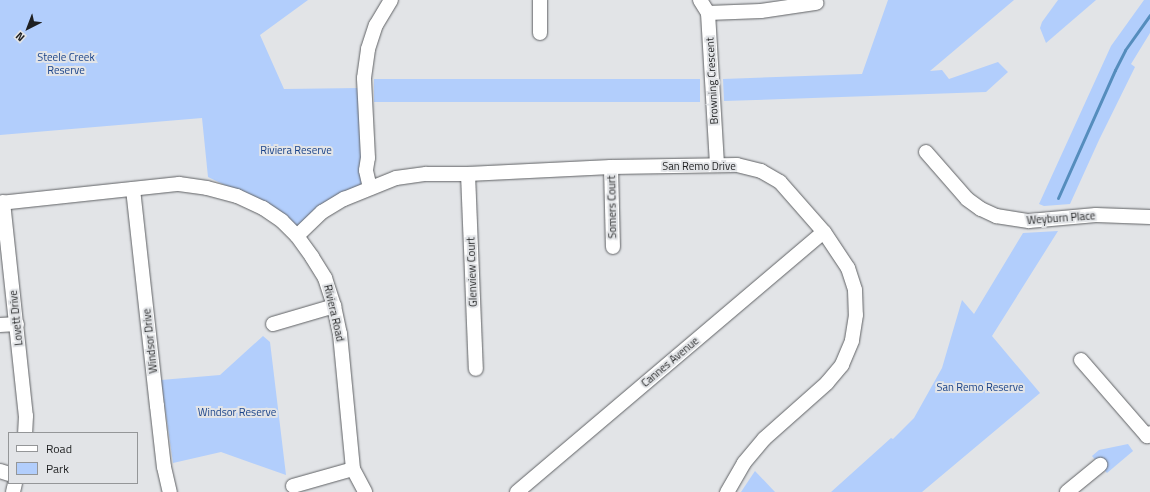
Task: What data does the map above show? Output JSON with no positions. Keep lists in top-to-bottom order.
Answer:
{
  "streets": {
    "street": [
      "Browning Crescent",
      "San Remo Drive",
      "Somers Court",
      "Weyburn Place",
      "Glenview Court",
      "Riviera Road",
      "Lovett Drive",
      "Windsor Drive",
      "Cannes Avenue"
    ]
  },
  "crossings": [
    ["Browning Crescent", "San Remo Drive"],
    ["San Remo Drive", "Somers Court"],
    ["San Remo Drive", "Glenview Court"],
    ["San Remo Drive", "Riviera Road"],
    ["San Remo Drive", "Cannes Avenue"],
    ["Riviera Road", "Lovett Drive"],
    ["Riviera Road", "Windsor Drive"]
  ],
  "parks": [
    "Steele Creek Reserve",
    "Riviera Reserve",
    "San Remo Reserve",
    "Windsor Reserve"
  ],
  "legend": ["Road", "Park"],
  "north": "bottom left"
}
